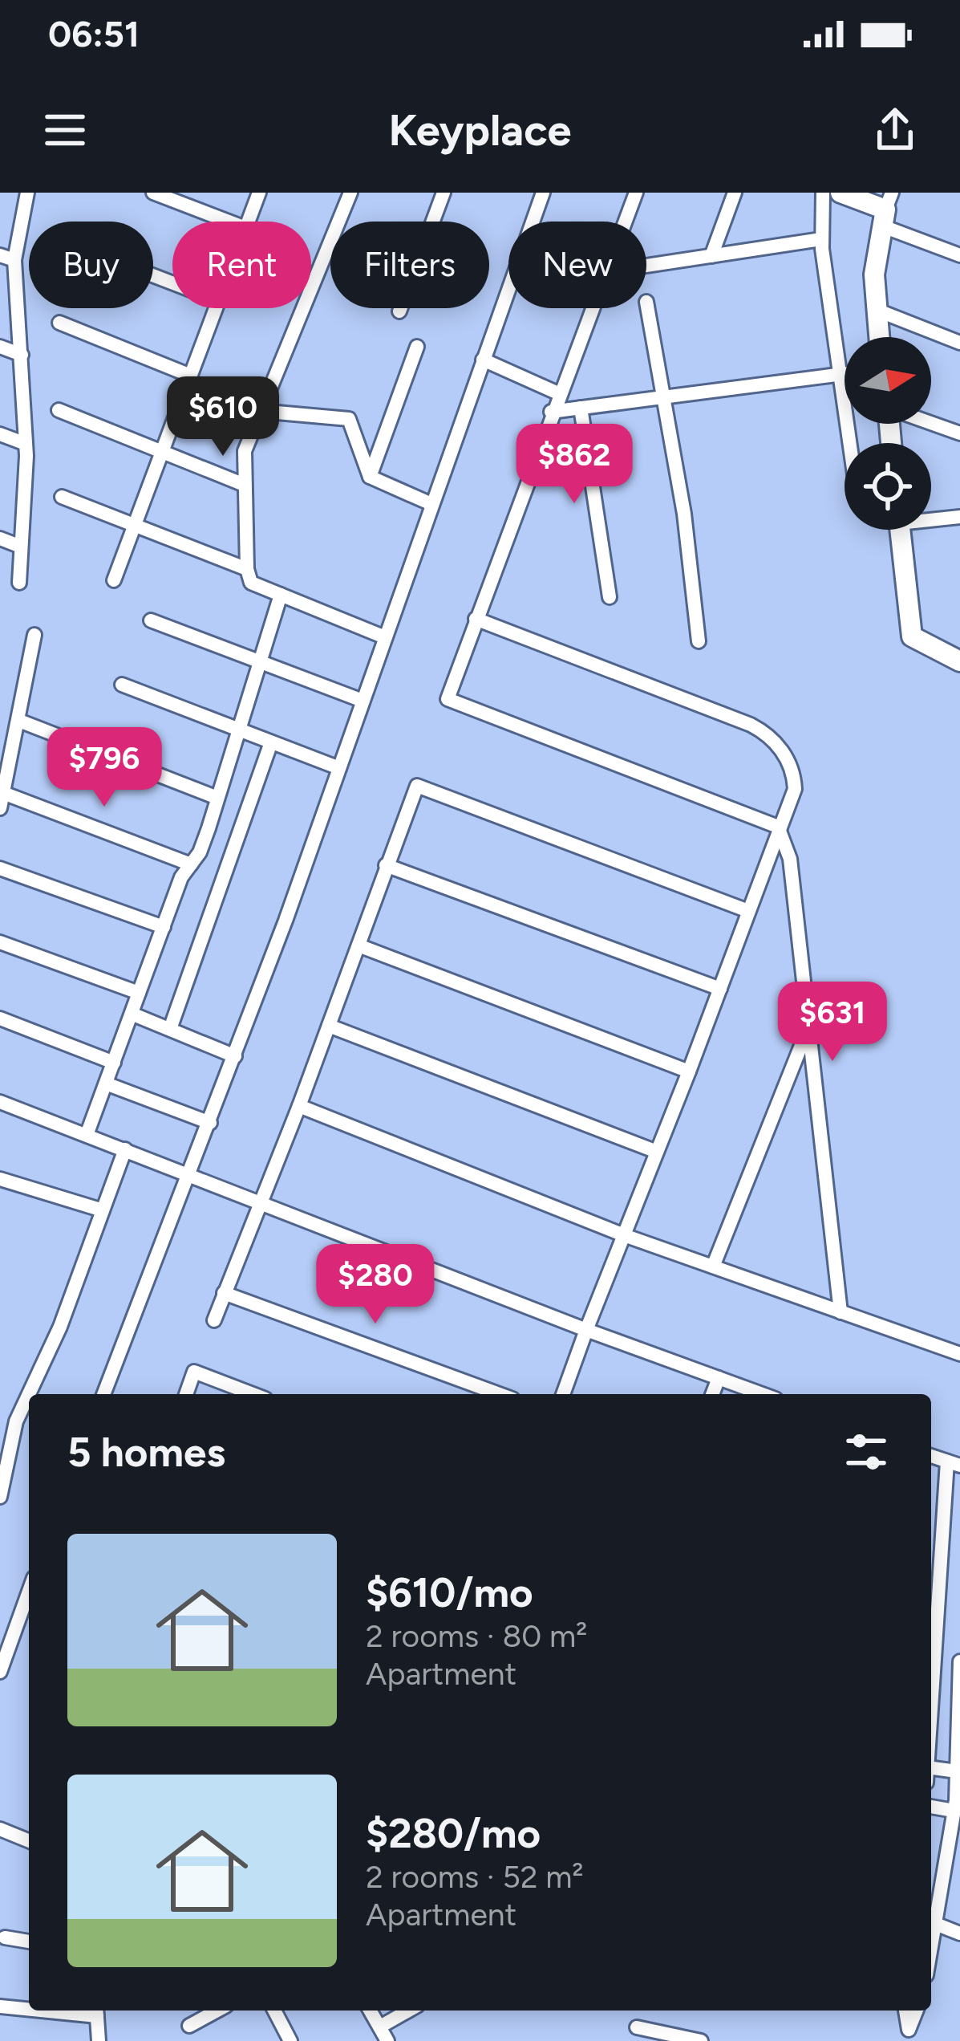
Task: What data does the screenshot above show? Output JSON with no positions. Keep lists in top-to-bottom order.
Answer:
{
  "north": "right",
  "page": {
    "status": "06:51",
    "header": "Keyplace",
    "chip": [
      "Buy",
      "Rent",
      "Filters",
      "New"
    ],
    "price": [
      "$610",
      "$862",
      "$796",
      "$631",
      "$280"
    ],
    "heading": "5 homes",
    "list": [
      {
        "name": "$610/mo",
        "note": "2 rooms · 80 m² · Apartment"
      },
      {
        "name": "$280/mo",
        "note": "2 rooms · 52 m² · Apartment"
      }
    ]
  }
}
